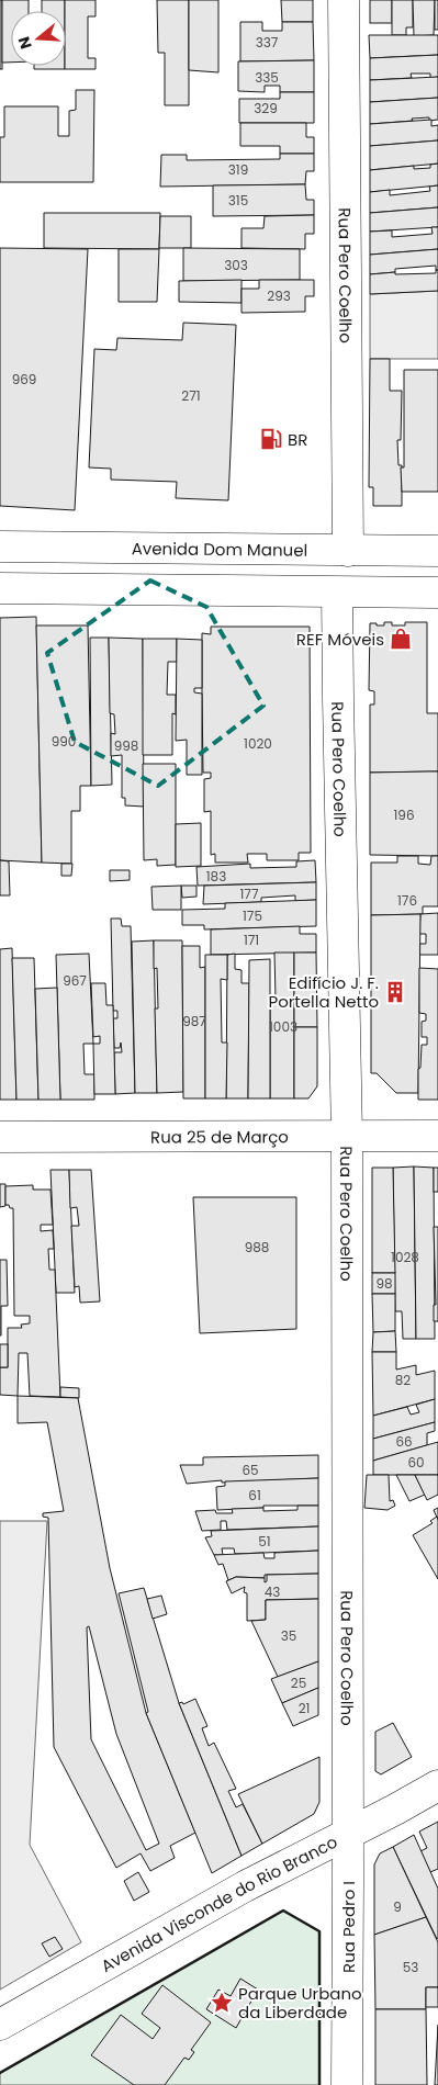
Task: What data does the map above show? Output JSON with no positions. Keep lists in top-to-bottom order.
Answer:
{
  "streets": {
    "street": [
      "Rua Pero Coelho",
      "Avenida Dom Manuel",
      "Rua 25 de Março",
      "Avenida Visconde do Rio Branco",
      "Rua Pedro I"
    ]
  },
  "crossings": [
    ["Rua Pero Coelho", "Avenida Dom Manuel"],
    ["Rua Pero Coelho", "Rua 25 de Março"],
    ["Rua Pero Coelho", "Avenida Visconde do Rio Branco"],
    ["Rua Pero Coelho", "Rua Pedro I"],
    ["Avenida Visconde do Rio Branco", "Rua Pedro I"]
  ],
  "places": {
    "fuel station": ["BR"],
    "shop": ["REF Móveis"],
    "building": ["Edifício J. F. Portella Netto"],
    "place": ["Parque Urbano da Liberdade"]
  },
  "house_numbers": [
    "337",
    "335",
    "329",
    "319",
    "315",
    "303",
    "293",
    "969",
    "271",
    "990",
    "1020",
    "998",
    "196",
    "183",
    "177",
    "176",
    "175",
    "171",
    "967",
    "987",
    "1003",
    "988",
    "1028",
    "98",
    "82",
    "66",
    "60",
    "65",
    "61",
    "51",
    "43",
    "35",
    "25",
    "21",
    "9",
    "53"
  ],
  "north": "left"
}
